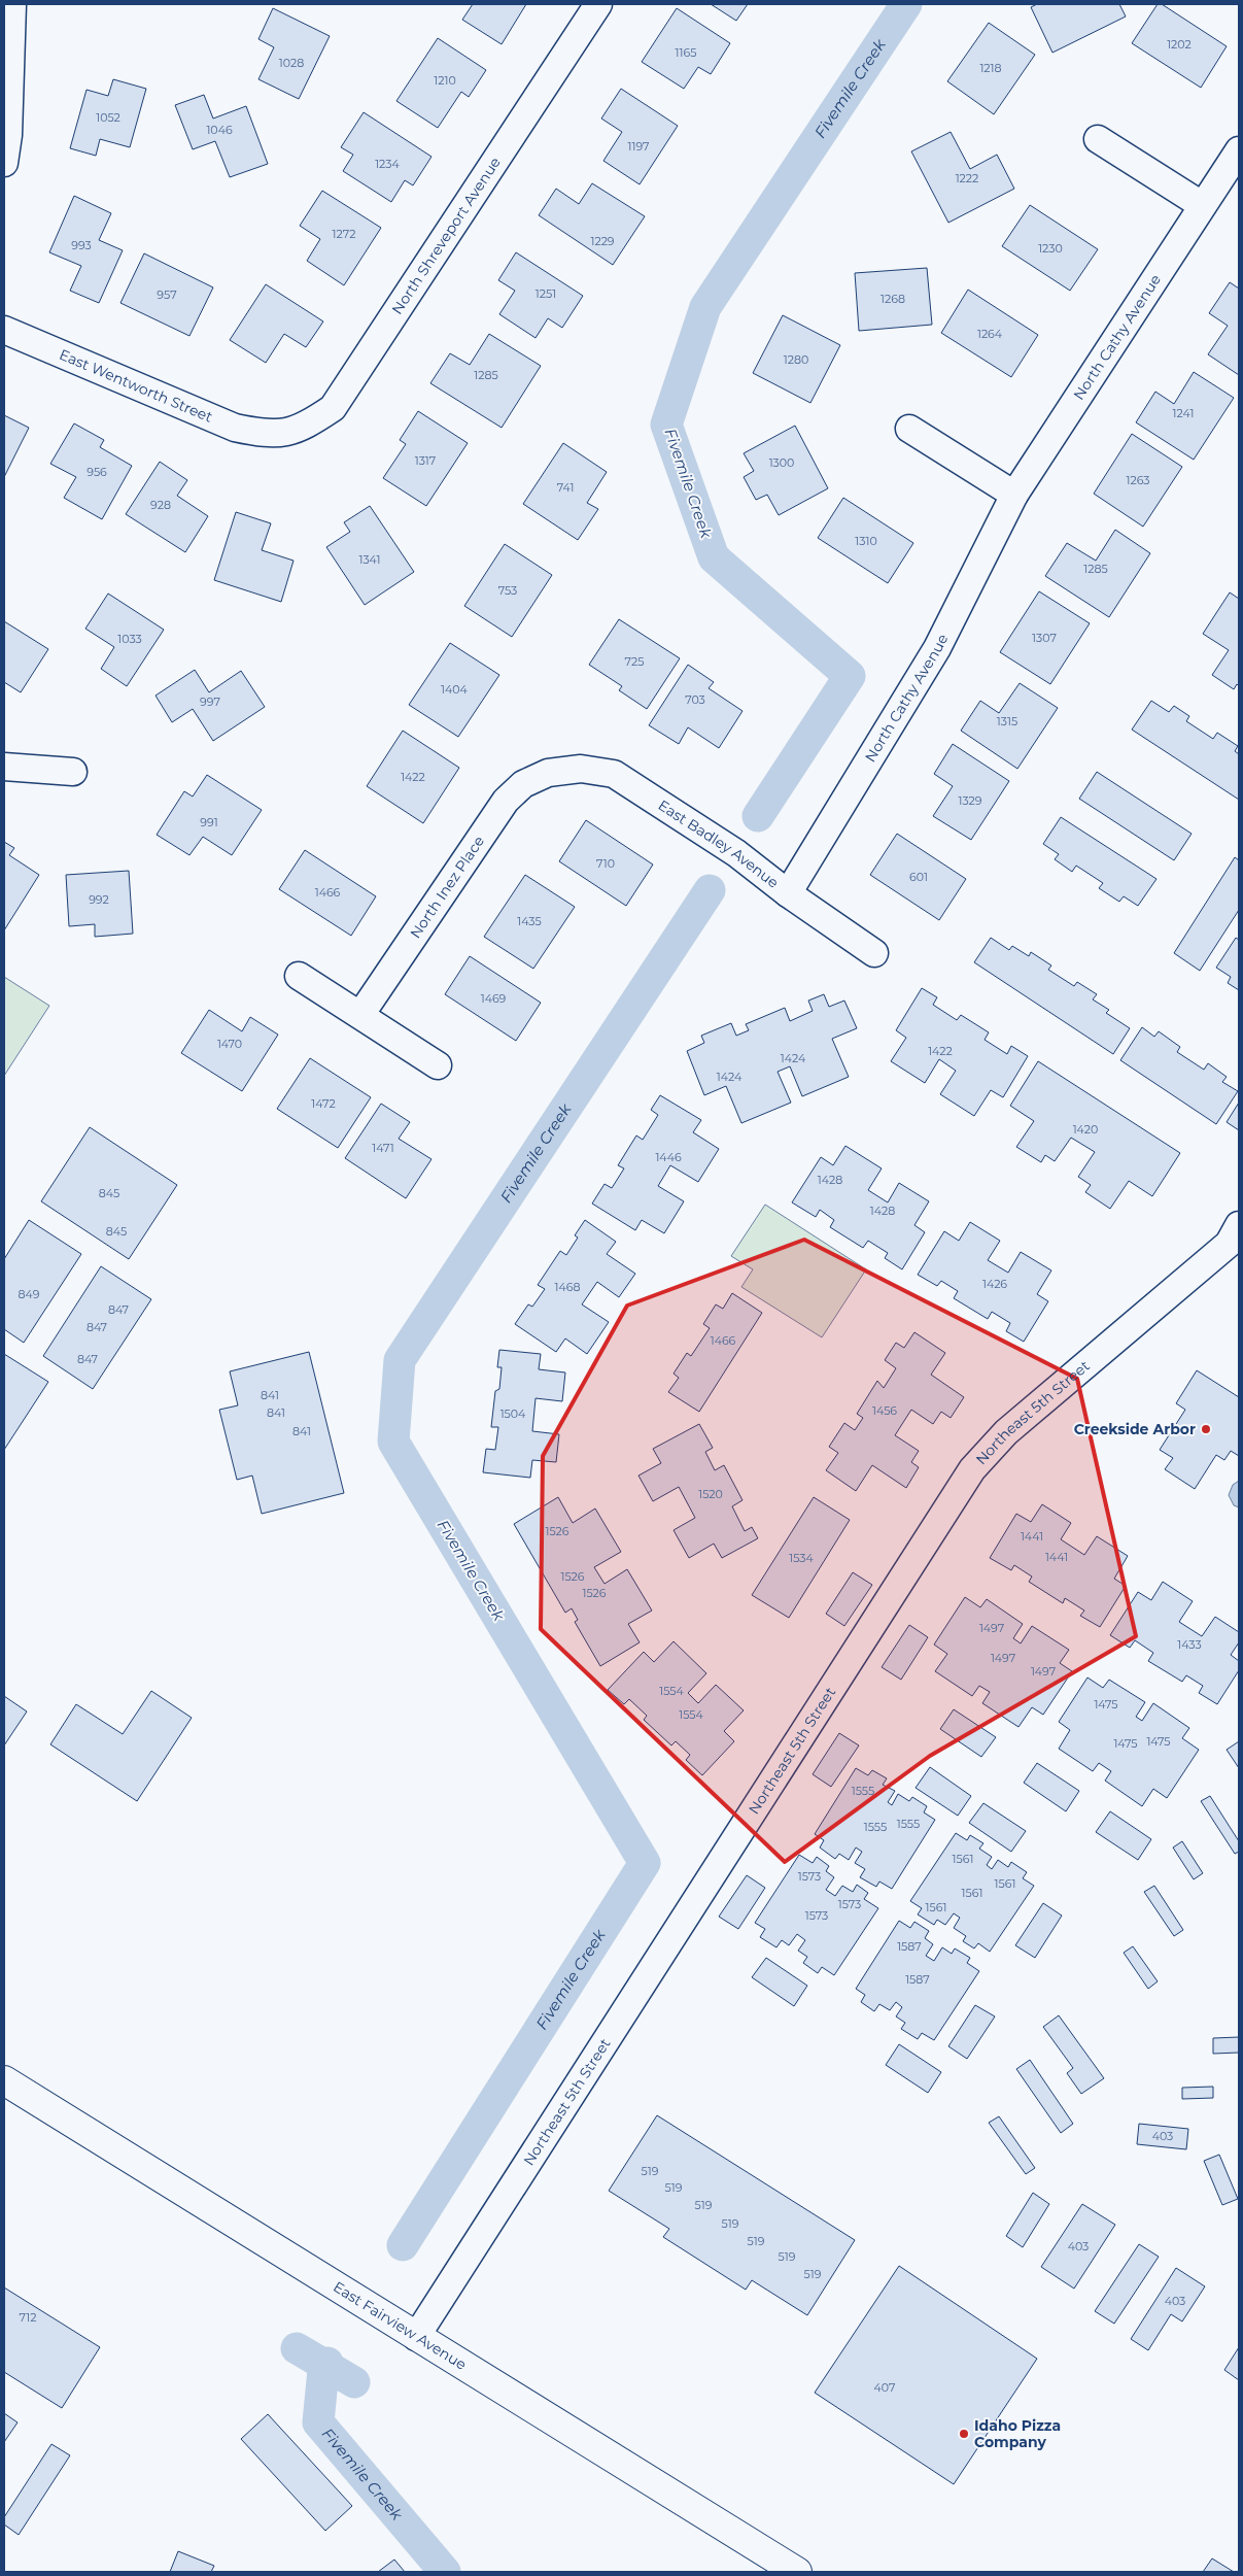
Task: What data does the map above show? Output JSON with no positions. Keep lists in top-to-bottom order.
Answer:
{
  "streets": {
    "main road": ["East Fairview Avenue"],
    "street": [
      "North Shreveport Avenue",
      "North Cathy Avenue",
      "East Wentworth Street",
      "East Badley Avenue",
      "North Inez Place",
      "Northeast 5th Street"
    ]
  },
  "crossings": [
    ["North Shreveport Avenue", "East Wentworth Street"],
    ["North Cathy Avenue", "East Badley Avenue"],
    ["East Badley Avenue", "North Inez Place"],
    ["Northeast 5th Street", "East Fairview Avenue"]
  ],
  "water": ["Fivemile Creek"],
  "places": ["Creekside Arbor", "Idaho Pizza Company"],
  "house_numbers": [
    "1202",
    "1165",
    "1028",
    "1218",
    "1210",
    "1052",
    "1046",
    "1197",
    "1234",
    "1222",
    "1272",
    "1229",
    "993",
    "1230",
    "1251",
    "957",
    "1268",
    "1264",
    "1280",
    "1285",
    "1241",
    "1317",
    "1300",
    "956",
    "1263",
    "741",
    "928",
    "1310",
    "1341",
    "1285",
    "753",
    "1307",
    "1033",
    "725",
    "1404",
    "703",
    "997",
    "1315",
    "1422",
    "1329",
    "991",
    "710",
    "601",
    "1466",
    "992",
    "1435",
    "1469",
    "1470",
    "1422",
    "1424",
    "1424",
    "1472",
    "1420",
    "1471",
    "1446",
    "1428",
    "845",
    "1428",
    "845",
    "1426",
    "1468",
    "849",
    "847",
    "847",
    "1466",
    "847",
    "841",
    "1456",
    "841",
    "1504",
    "841",
    "1520",
    "1526",
    "1441",
    "1441",
    "1534",
    "1526",
    "1526",
    "1497",
    "1433",
    "1497",
    "1497",
    "1554",
    "1475",
    "1554",
    "1475",
    "1475",
    "1555",
    "1555",
    "1555",
    "1561",
    "1573",
    "1561",
    "1561",
    "1573",
    "1561",
    "1573",
    "1587",
    "1587",
    "403",
    "519",
    "519",
    "519",
    "519",
    "519",
    "403",
    "519",
    "519",
    "403",
    "712",
    "407"
  ]
}
